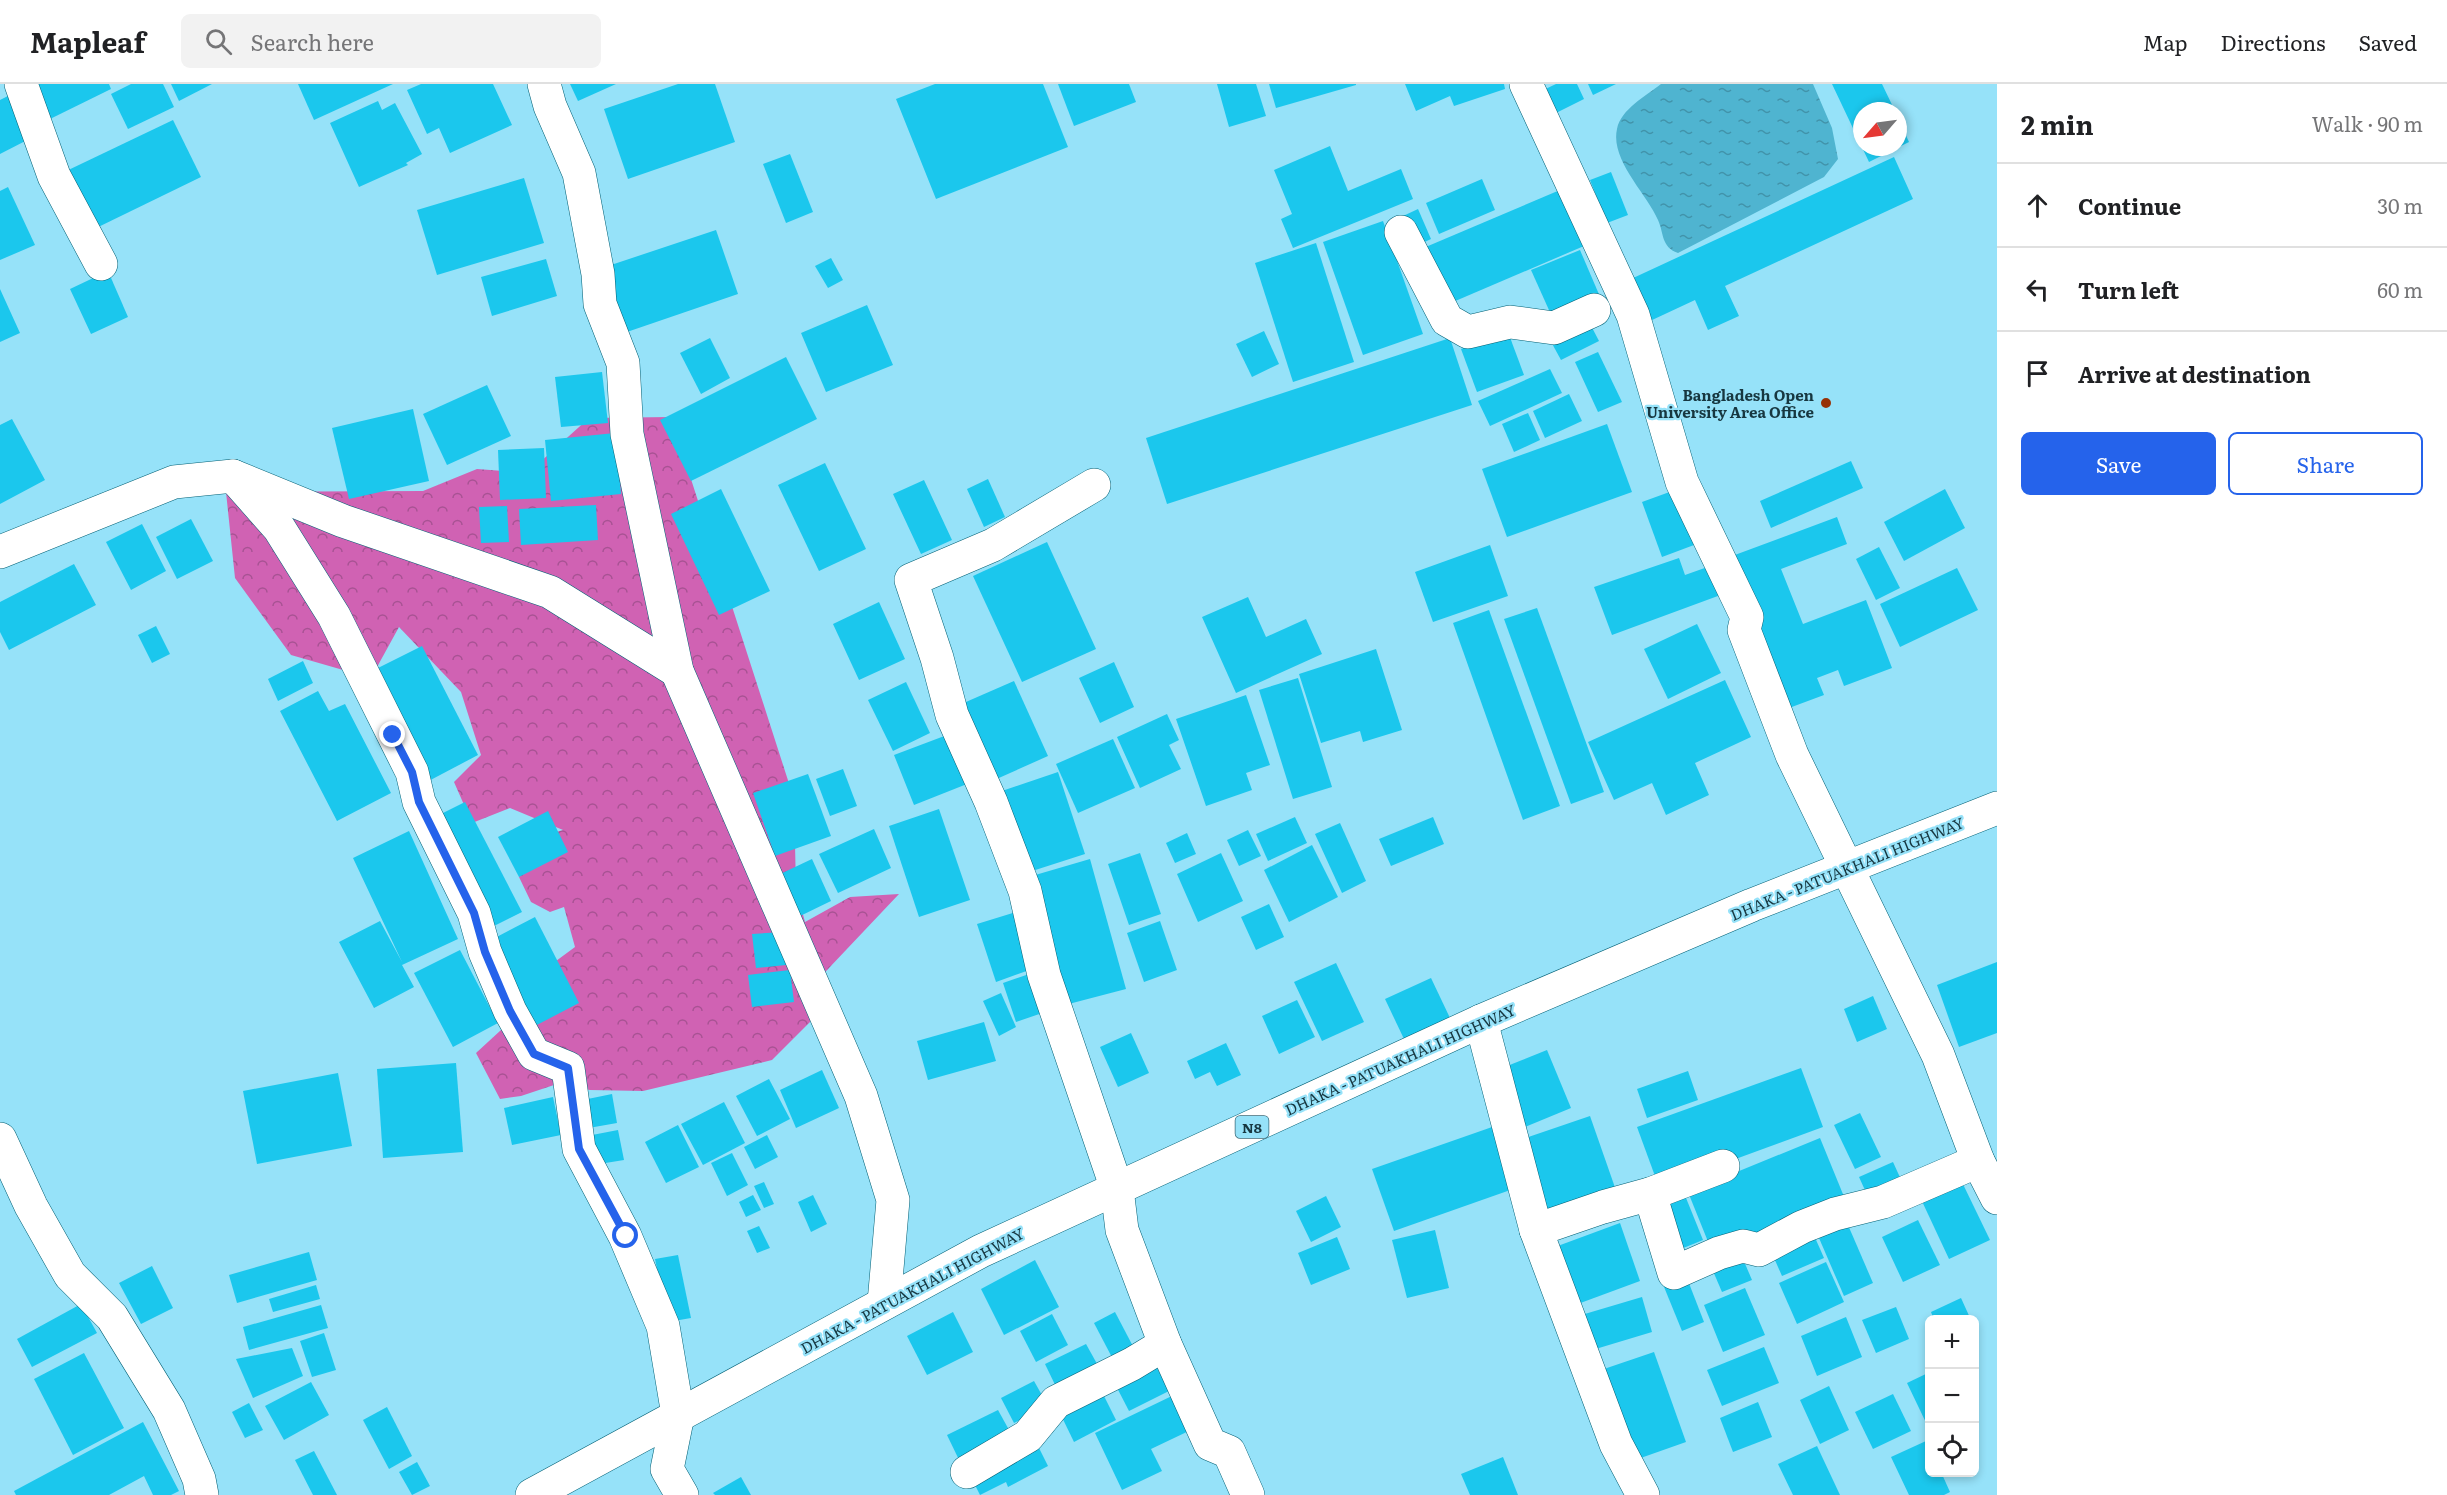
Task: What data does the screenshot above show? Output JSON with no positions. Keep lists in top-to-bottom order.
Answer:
{
  "streets": {
    "main road": ["DHAKA - PATUAKHALI HIGHWAY", "N8"]
  },
  "places": ["Bangladesh Open University Area Office"],
  "north": "bottom left",
  "page": {
    "header": "Mapleaf",
    "search": "Search here",
    "nav": ["Map", "Directions", "Saved"],
    "heading": ["2 min", "Walk · 90 m"],
    "list": [
      ["Continue", "30 m"],
      ["Turn left", "60 m"],
      "Arrive at destination"
    ],
    "buttons": ["Save", "Share"],
    "map_buttons": ["+", "−"]
  }
}
